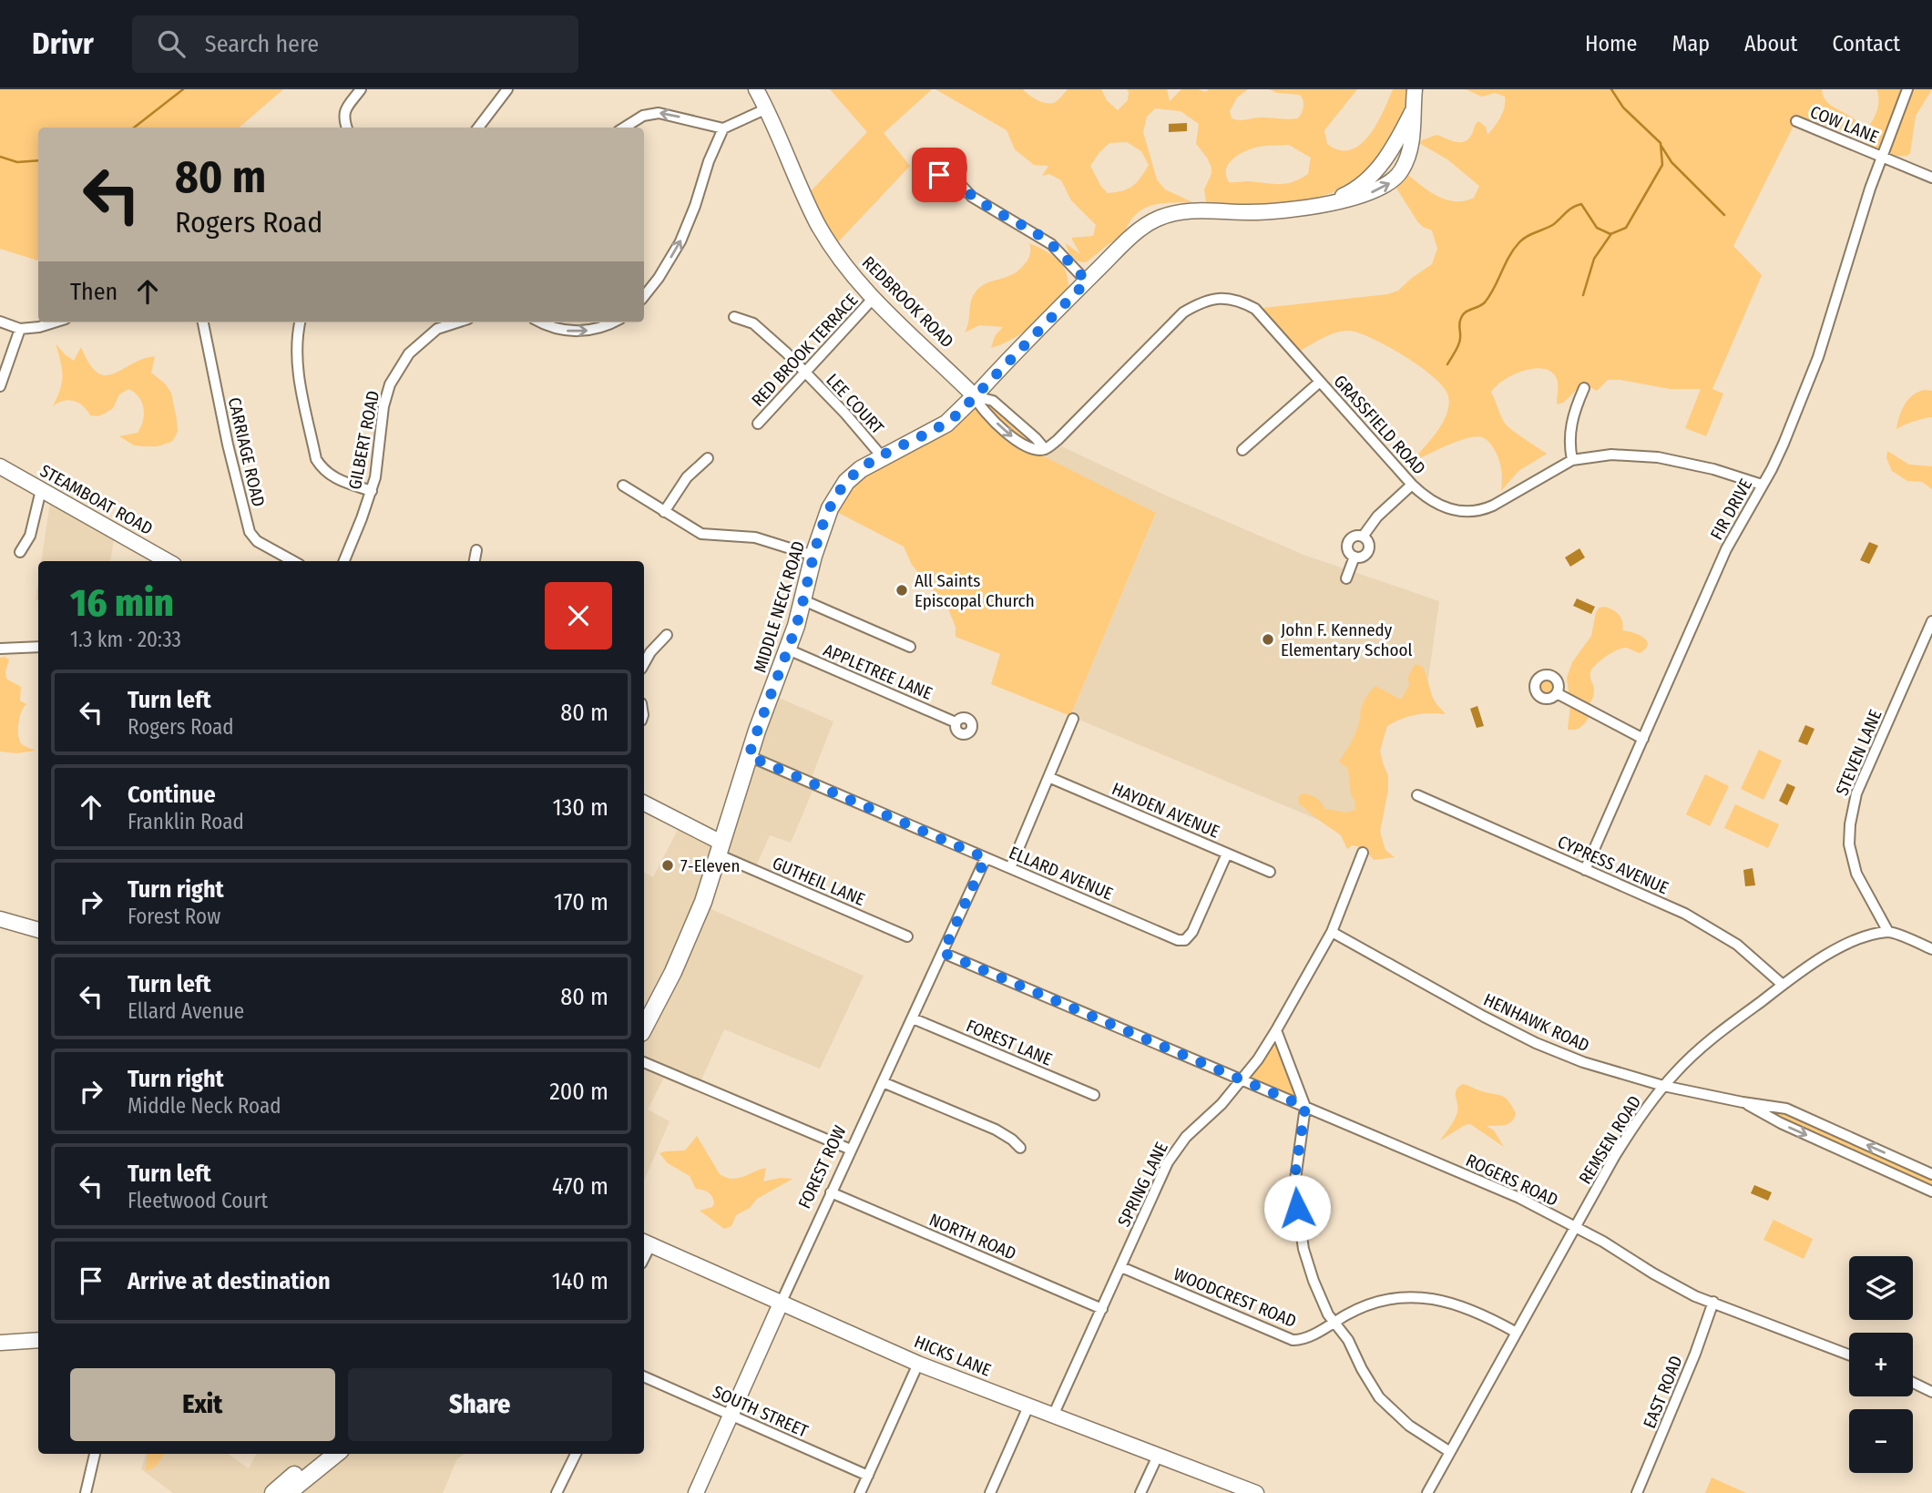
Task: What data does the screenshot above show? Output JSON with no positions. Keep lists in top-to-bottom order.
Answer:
{
  "streets": {
    "main road": [
      "REDBROOK ROAD",
      "STEAMBOAT ROAD",
      "MIDDLE NECK ROAD",
      "FOREST ROW",
      "HICKS LANE"
    ],
    "street": [
      "COW LANE",
      "RED BROOK TERRACE",
      "LEE COURT",
      "GRASSFIELD ROAD",
      "GILBERT ROAD",
      "CARRIAGE ROAD",
      "FIR DRIVE",
      "APPLETREE LANE",
      "STEVEN LANE",
      "HAYDEN AVENUE",
      "CYPRESS AVENUE",
      "ELLARD AVENUE",
      "GUTHEIL LANE",
      "HENHAWK ROAD",
      "FOREST LANE",
      "REMSEN ROAD",
      "ROGERS ROAD",
      "SPRING LANE",
      "NORTH ROAD",
      "WOODCREST ROAD",
      "EAST ROAD",
      "SOUTH STREET"
    ]
  },
  "crossings": [
    ["COW LANE", "FIR DRIVE"],
    ["REDBROOK ROAD", "RED BROOK TERRACE"],
    ["REDBROOK ROAD", "GRASSFIELD ROAD"],
    ["REDBROOK ROAD", "MIDDLE NECK ROAD"],
    ["RED BROOK TERRACE", "LEE COURT"],
    ["LEE COURT", "MIDDLE NECK ROAD"],
    ["GRASSFIELD ROAD", "FIR DRIVE"],
    ["GRASSFIELD ROAD", "MIDDLE NECK ROAD"],
    ["FIR DRIVE", "CYPRESS AVENUE"],
    ["MIDDLE NECK ROAD", "APPLETREE LANE"],
    ["MIDDLE NECK ROAD", "ELLARD AVENUE"],
    ["MIDDLE NECK ROAD", "GUTHEIL LANE"],
    ["STEVEN LANE", "REMSEN ROAD"],
    ["HAYDEN AVENUE", "ELLARD AVENUE"],
    ["CYPRESS AVENUE", "REMSEN ROAD"],
    ["ELLARD AVENUE", "FOREST ROW"],
    ["HENHAWK ROAD", "REMSEN ROAD"],
    ["HENHAWK ROAD", "SPRING LANE"],
    ["FOREST LANE", "FOREST ROW"],
    ["REMSEN ROAD", "ROGERS ROAD"],
    ["REMSEN ROAD", "WOODCREST ROAD"],
    ["FOREST ROW", "ROGERS ROAD"],
    ["FOREST ROW", "NORTH ROAD"],
    ["FOREST ROW", "HICKS LANE"],
    ["FOREST ROW", "SOUTH STREET"],
    ["ROGERS ROAD", "SPRING LANE"],
    ["ROGERS ROAD", "EAST ROAD"],
    ["SPRING LANE", "NORTH ROAD"],
    ["SPRING LANE", "WOODCREST ROAD"],
    ["SPRING LANE", "HICKS LANE"]
  ],
  "places": ["All Saints Episcopal Church", "John F. Kennedy Elementary School", "7-Eleven"],
  "page": {
    "header": "Drivr",
    "search": "Search here",
    "nav": [
      "Home",
      "Map",
      "About",
      "Contact"
    ],
    "turn": ["80 m", "Rogers Road"],
    "then": "Then",
    "heading": ["16 min", "1.3 km · 20:33"],
    "list": [
      {
        "name": "Turn left",
        "note": "Rogers Road",
        "value": "80 m"
      },
      {
        "name": "Continue",
        "note": "Franklin Road",
        "value": "130 m"
      },
      {
        "name": "Turn right",
        "note": "Forest Row",
        "value": "170 m"
      },
      {
        "name": "Turn left",
        "note": "Ellard Avenue",
        "value": "80 m"
      },
      {
        "name": "Turn right",
        "note": "Middle Neck Road",
        "value": "200 m"
      },
      {
        "name": "Turn left",
        "note": "Fleetwood Court",
        "value": "470 m"
      },
      {
        "name": "Arrive at destination",
        "value": "140 m"
      }
    ],
    "map_buttons": ["+", "−"],
    "buttons": ["Exit", "Share"]
  }
}
